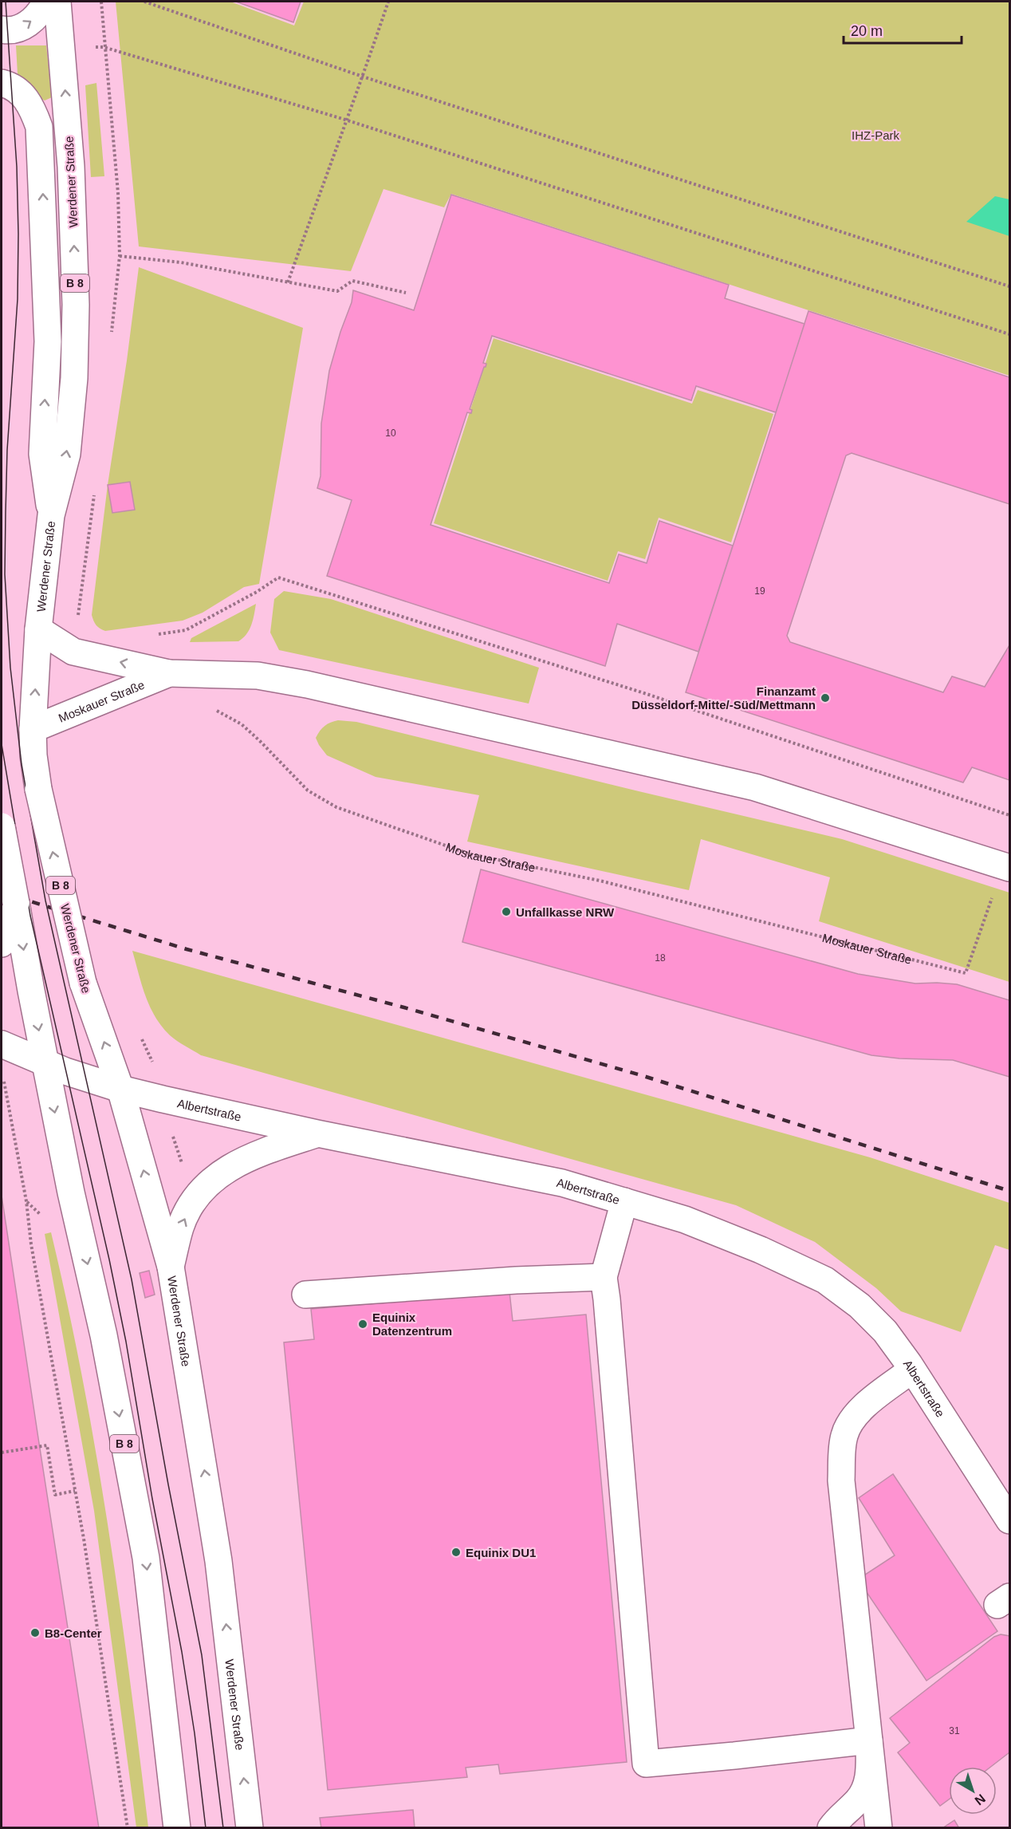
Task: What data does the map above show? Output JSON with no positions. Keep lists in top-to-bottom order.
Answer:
{
  "streets": {
    "main road": [
      "Werdener Straße",
      "B 8",
      "Moskauer Straße",
      "Albertstraße"
    ]
  },
  "crossings": [
    ["Werdener Straße", "Moskauer Straße"],
    ["Werdener Straße", "Albertstraße"],
    ["B 8", "Albertstraße"]
  ],
  "parks": ["IHZ-Park"],
  "places": [
    "Finanzamt Düsseldorf-Mitte/-Süd/Mettmann",
    "Unfallkasse NRW",
    "Equinix Datenzentrum",
    "Equinix DU1",
    "B8-Center"
  ],
  "house_numbers": [
    "10",
    "19",
    "18",
    "31"
  ],
  "scale_bar": "20 m",
  "north": "bottom right"
}
